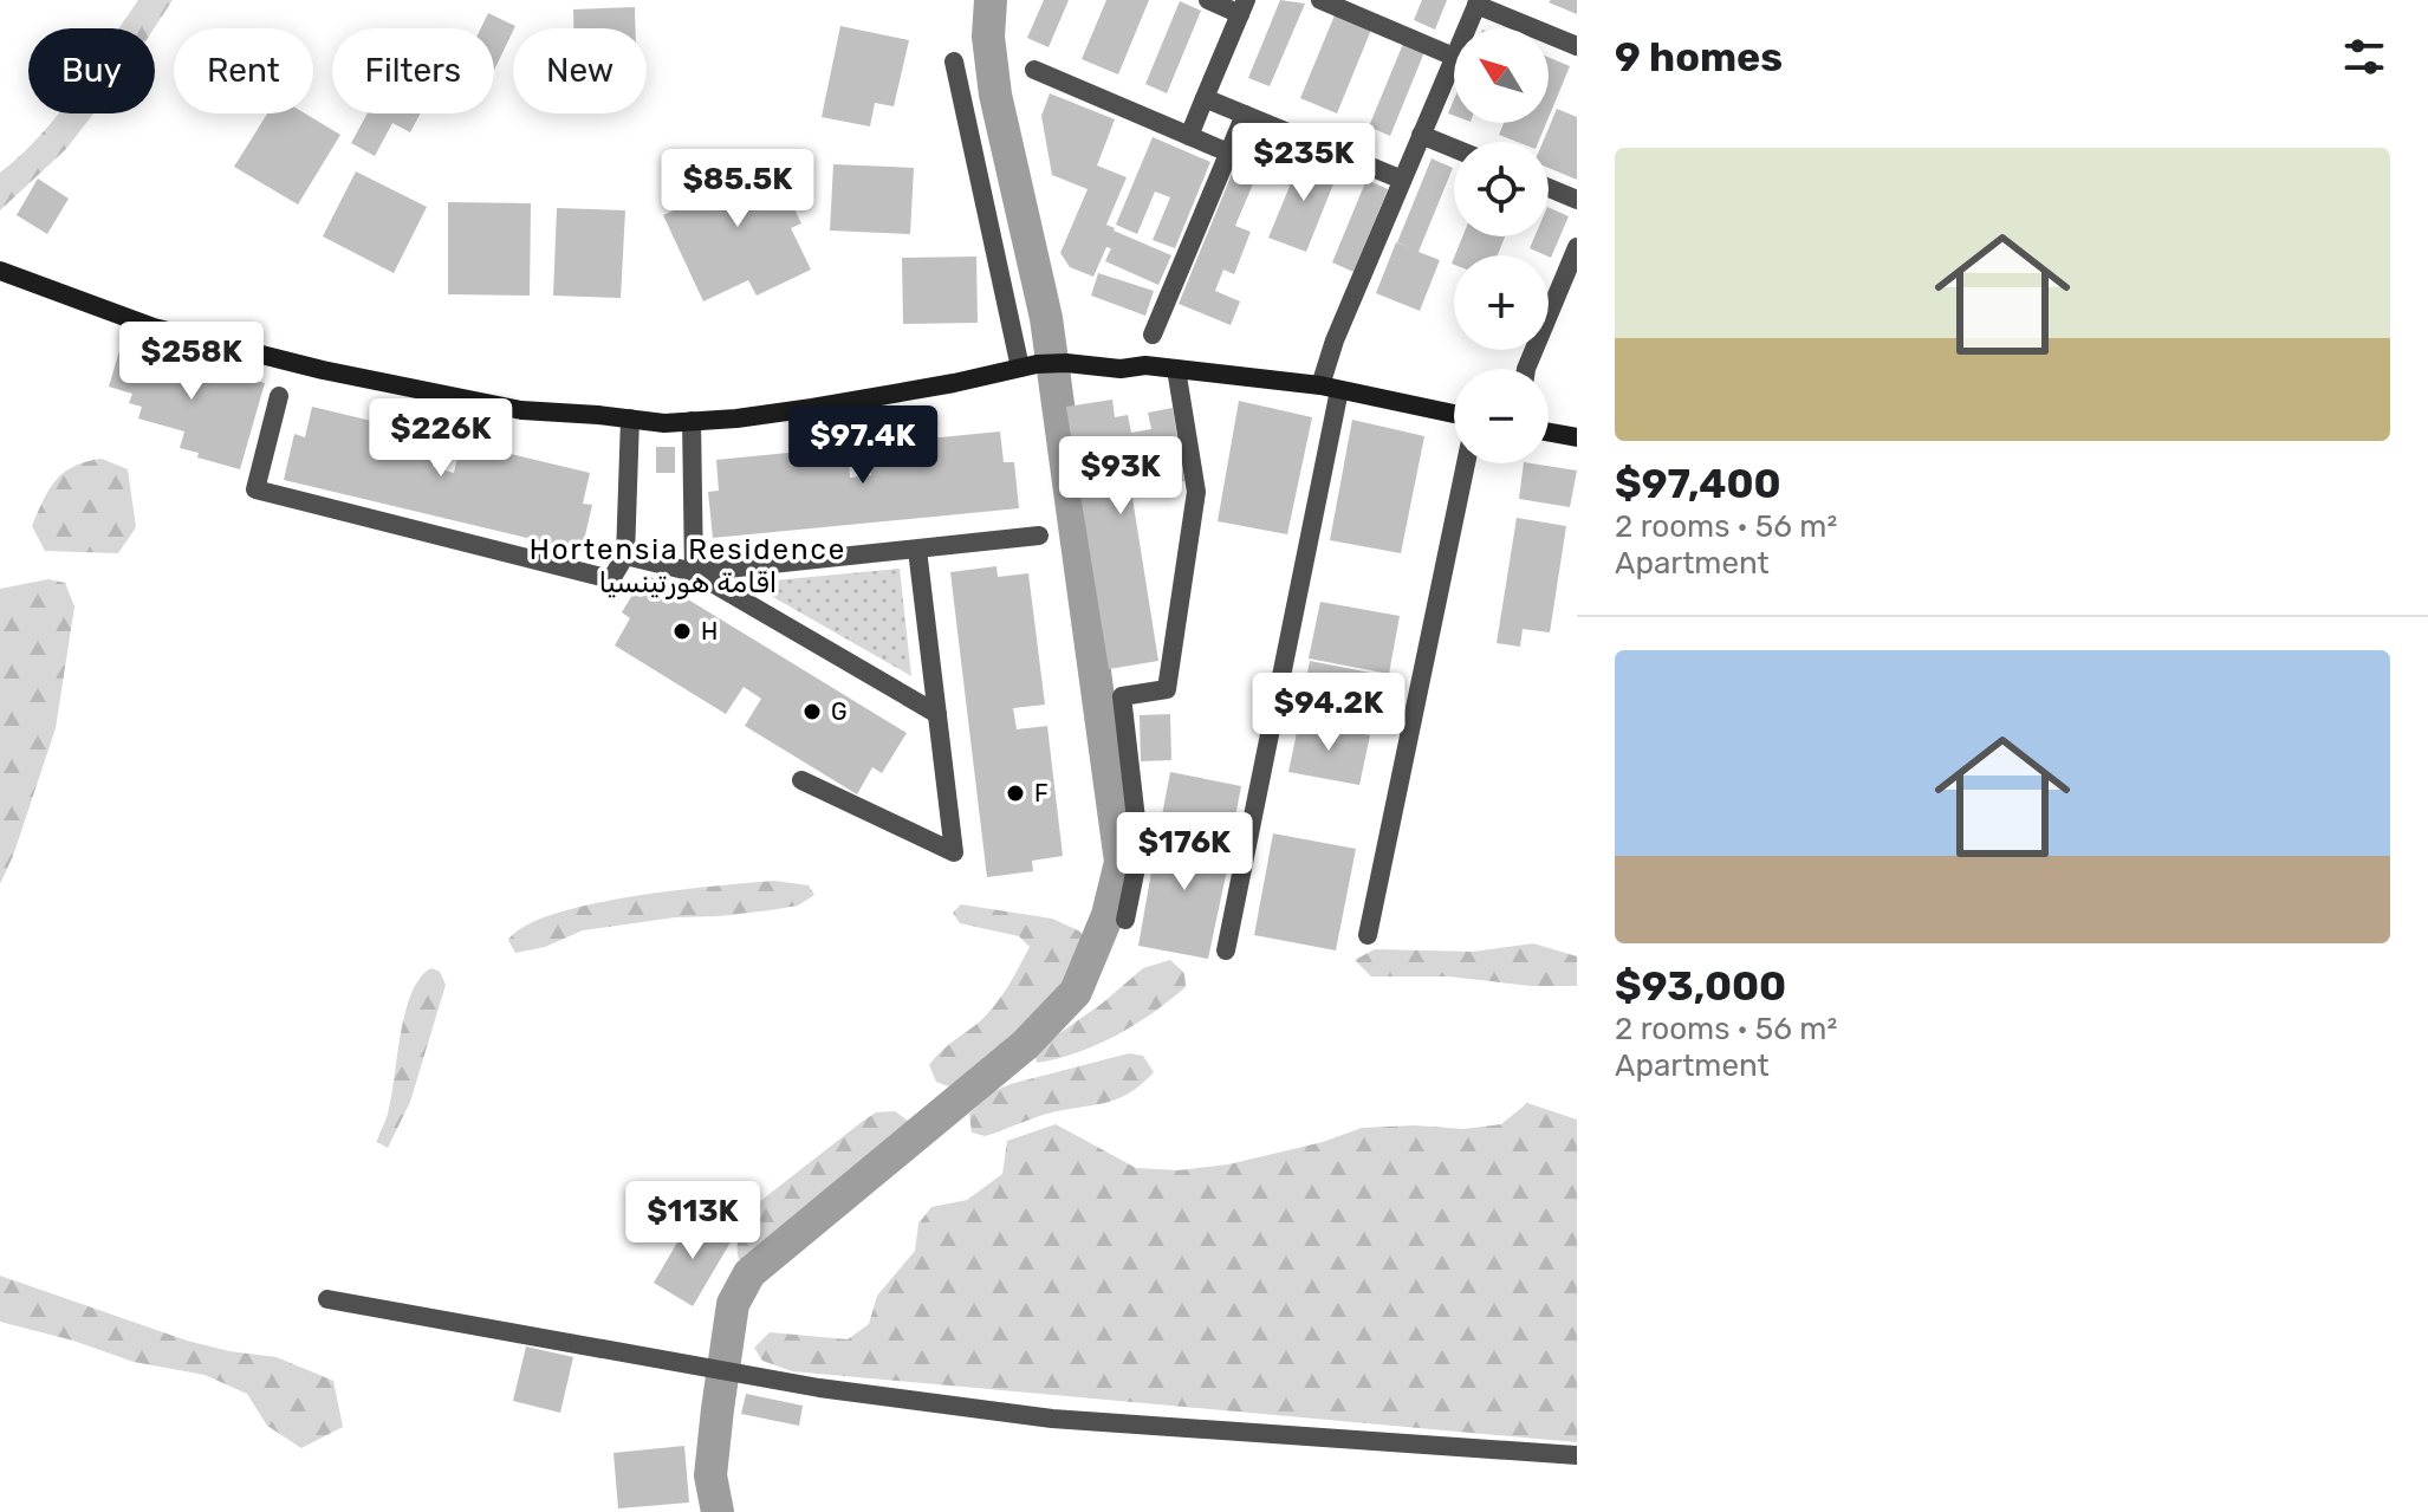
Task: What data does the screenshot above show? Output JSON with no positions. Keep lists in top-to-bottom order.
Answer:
{
  "districts": ["Hortensia Residence اقامة هورتينسيا"],
  "places": ["H", "G", "F"],
  "north": "top left",
  "page": {
    "heading": "9 homes",
    "map_buttons": ["+", "−"],
    "chip": [
      "Buy",
      "Rent",
      "Filters",
      "New"
    ],
    "list": [
      {
        "name": "$97,400",
        "note": "2 rooms · 56 m² · Apartment"
      },
      {
        "name": "$93,000",
        "note": "2 rooms · 56 m² · Apartment"
      }
    ],
    "price": [
      "$235K",
      "$85.5K",
      "$258K",
      "$226K",
      "$97.4K",
      "$93K",
      "$94.2K",
      "$176K",
      "$113K"
    ]
  }
}
